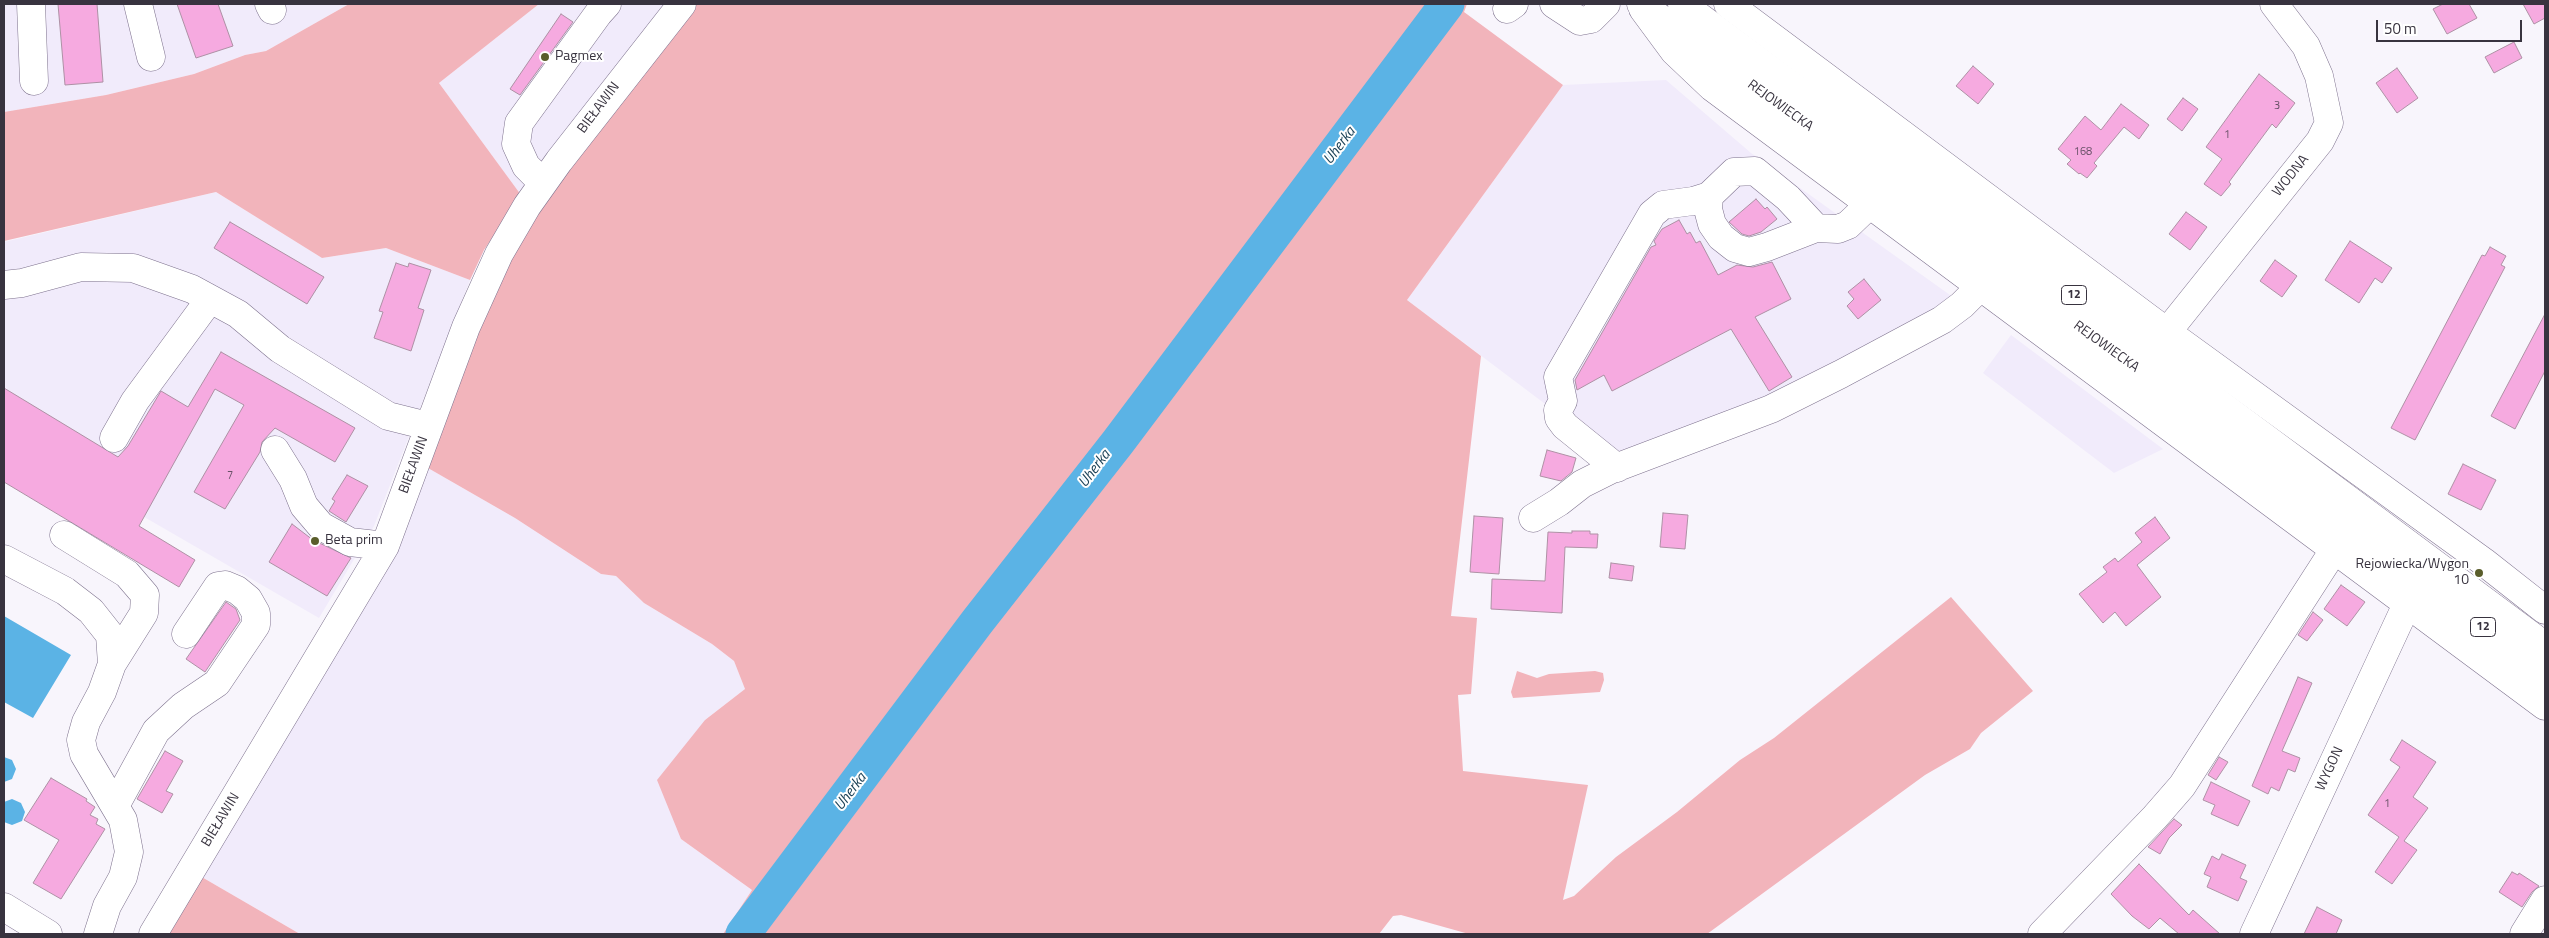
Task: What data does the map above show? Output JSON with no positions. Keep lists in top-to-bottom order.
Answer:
{
  "streets": {
    "main road": [
      "REJOWIECKA",
      "BIEŁAWIN",
      "WODNA",
      "12",
      "WYGON"
    ]
  },
  "water": ["Uherka"],
  "places": ["Pagmex", "Beta prim", "Rejowiecka/Wygon 10"],
  "house_numbers": [
    "3",
    "1",
    "168",
    "7",
    "1"
  ],
  "scale_bar": "50 m"
}
